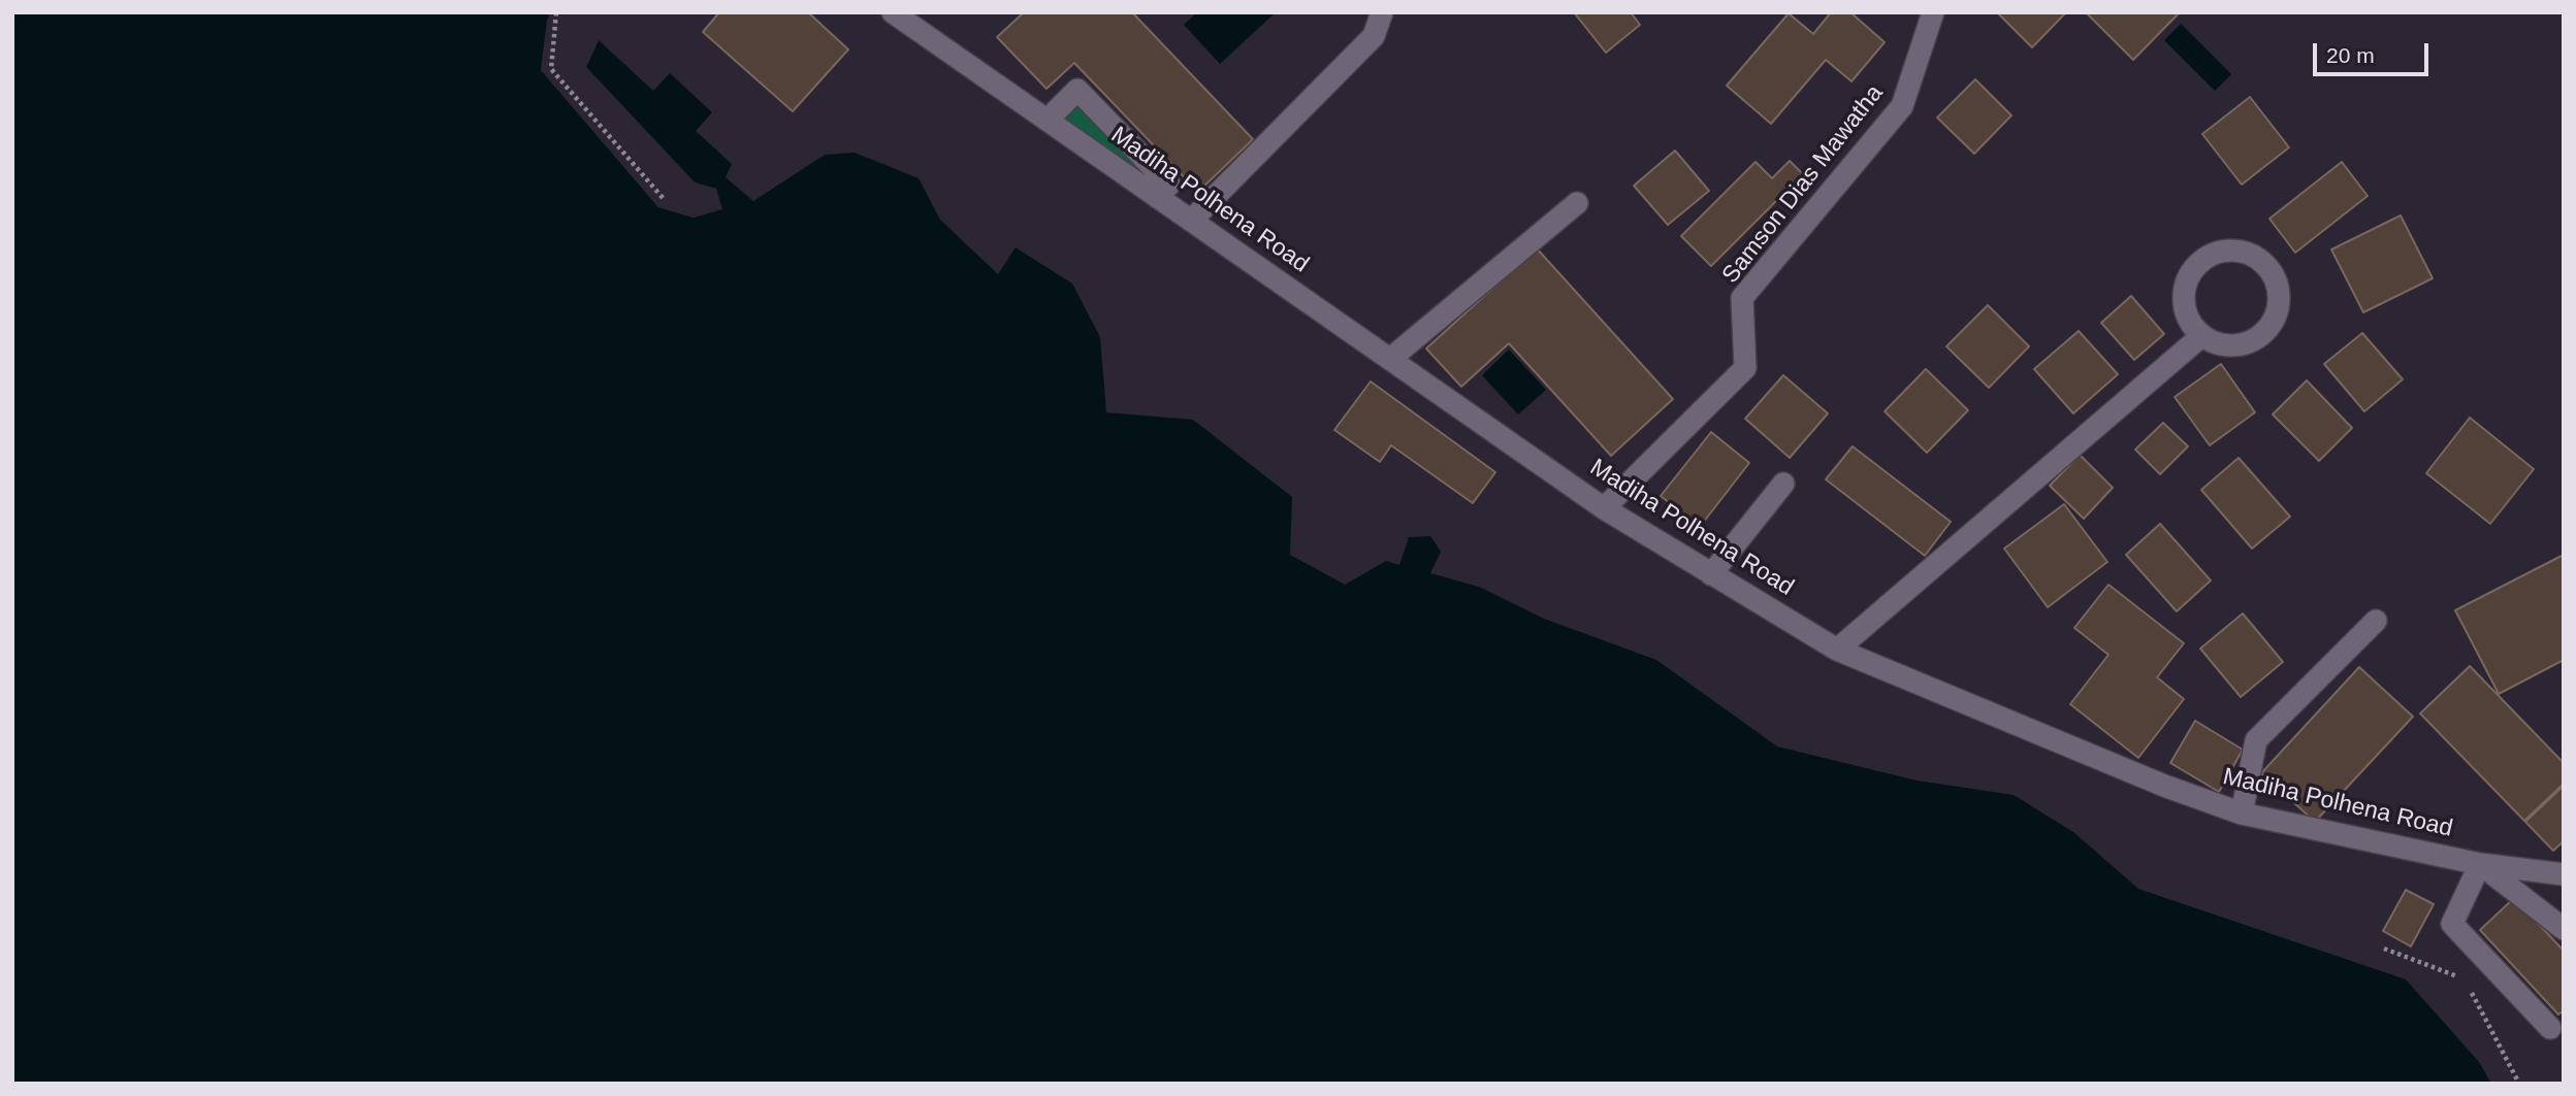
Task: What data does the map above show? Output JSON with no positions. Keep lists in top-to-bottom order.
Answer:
{
  "streets": {
    "street": ["Samson Dias Mawatha", "Madiha Polhena Road"]
  },
  "crossings": [
    ["Samson Dias Mawatha", "Madiha Polhena Road"]
  ],
  "scale_bar": "20 m"
}
